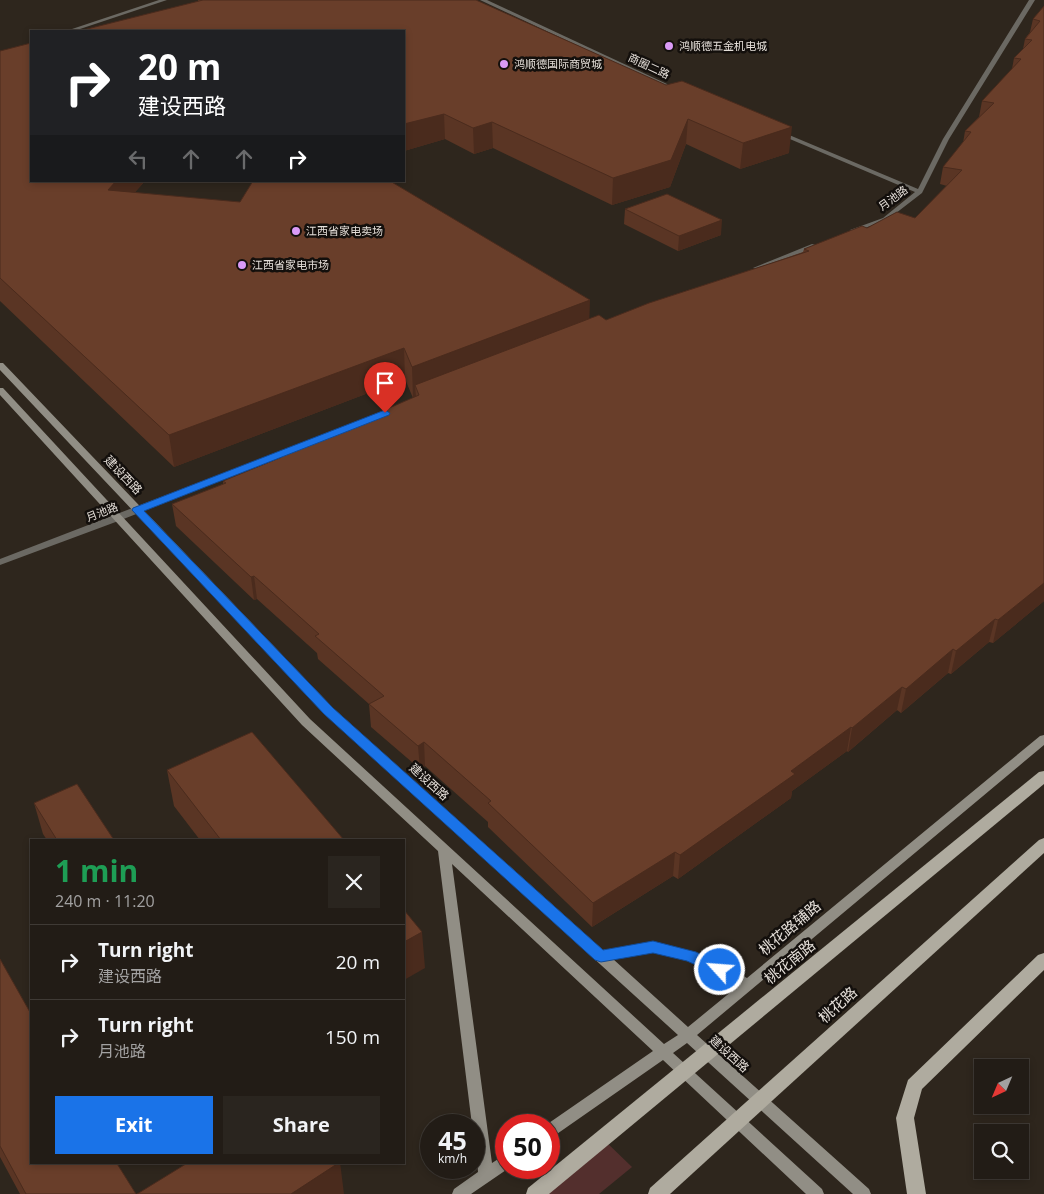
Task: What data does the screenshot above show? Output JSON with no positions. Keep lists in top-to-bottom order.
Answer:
{
  "streets": {
    "main road": [
      "建设西路",
      "桃花路辅路",
      "桃花南路",
      "桃花路"
    ],
    "street": ["商圈二路", "月池路"]
  },
  "crossings": [
    ["月池路", "建设西路"],
    ["建设西路", "桃花路辅路"],
    ["建设西路", "桃花南路"],
    ["建设西路", "桃花路"]
  ],
  "places": [
    "鸿顺德五金机电城",
    "鸿顺德国际商贸城",
    "江西省家电卖场",
    "江西省家电市场"
  ],
  "north": "bottom left",
  "page": {
    "turn": ["20 m", "建设西路"],
    "heading": ["1 min", "240 m · 11:20"],
    "list": [
      {
        "name": "Turn right",
        "note": "建设西路",
        "value": "20 m"
      },
      {
        "name": "Turn right",
        "note": "月池路",
        "value": "150 m"
      }
    ],
    "buttons": ["Exit", "Share"],
    "speed": "45 km/h",
    "limit": "50"
  }
}
